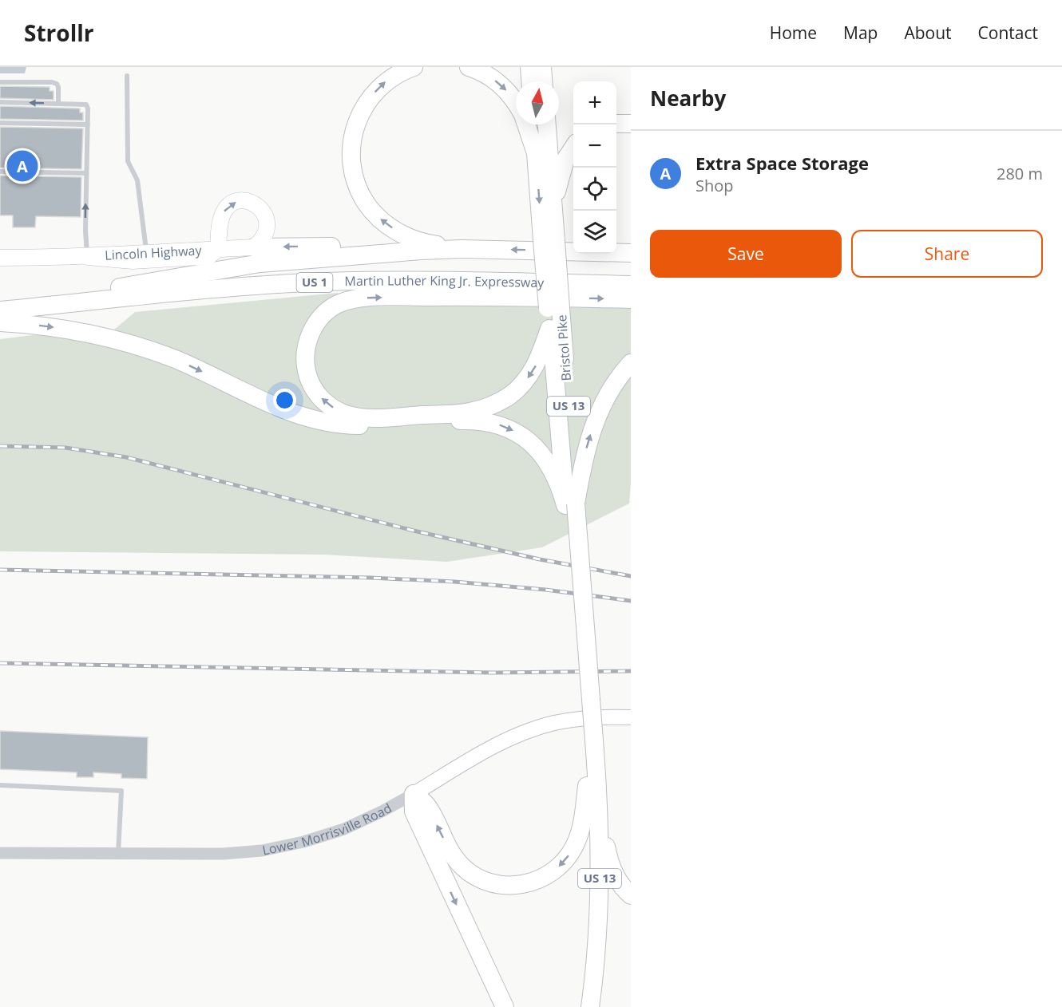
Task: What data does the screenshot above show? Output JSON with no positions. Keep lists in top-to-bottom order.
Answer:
{
  "streets": {
    "highway": [
      "US 1",
      "Martin Luther King Jr. Expressway",
      "Bristol Pike",
      "US 13"
    ],
    "main road": ["Lincoln Highway", "Lower Morrisville Road"]
  },
  "crossings": [
    ["Bristol Pike", "US 13"]
  ],
  "north": "top",
  "page": {
    "header": "Strollr",
    "nav": [
      "Home",
      "Map",
      "About",
      "Contact"
    ],
    "heading": "Nearby",
    "map_buttons": ["+", "−"],
    "list": [
      {
        "mark": "A",
        "name": "Extra Space Storage",
        "note": "Shop",
        "value": "280 m"
      }
    ],
    "pins": "A",
    "buttons": ["Save", "Share"]
  }
}
